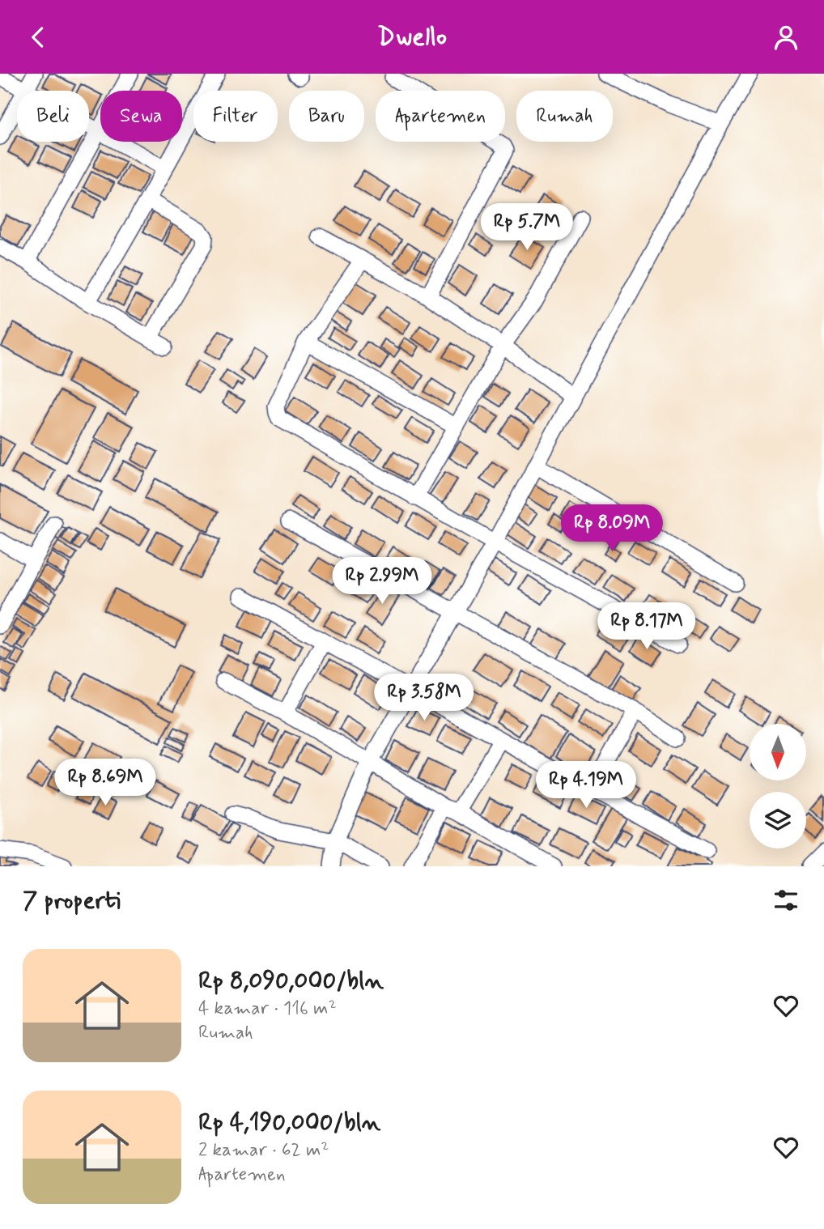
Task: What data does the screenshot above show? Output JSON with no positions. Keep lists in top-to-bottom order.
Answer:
{
  "north": "bottom",
  "page": {
    "header": "Dwello",
    "chip": [
      "Beli",
      "Sewa",
      "Filter",
      "Baru",
      "Apartemen",
      "Rumah"
    ],
    "price": [
      "Rp 5.7M",
      "Rp 8.09M",
      "Rp 2.99M",
      "Rp 8.17M",
      "Rp 3.58M",
      "Rp 8.69M",
      "Rp 4.19M"
    ],
    "heading": "7 properti",
    "list": [
      {
        "name": "Rp 8,090,000/bln",
        "note": "4 kamar · 116 m² · Rumah"
      },
      {
        "name": "Rp 4,190,000/bln",
        "note": "2 kamar · 62 m² · Apartemen"
      }
    ]
  }
}
